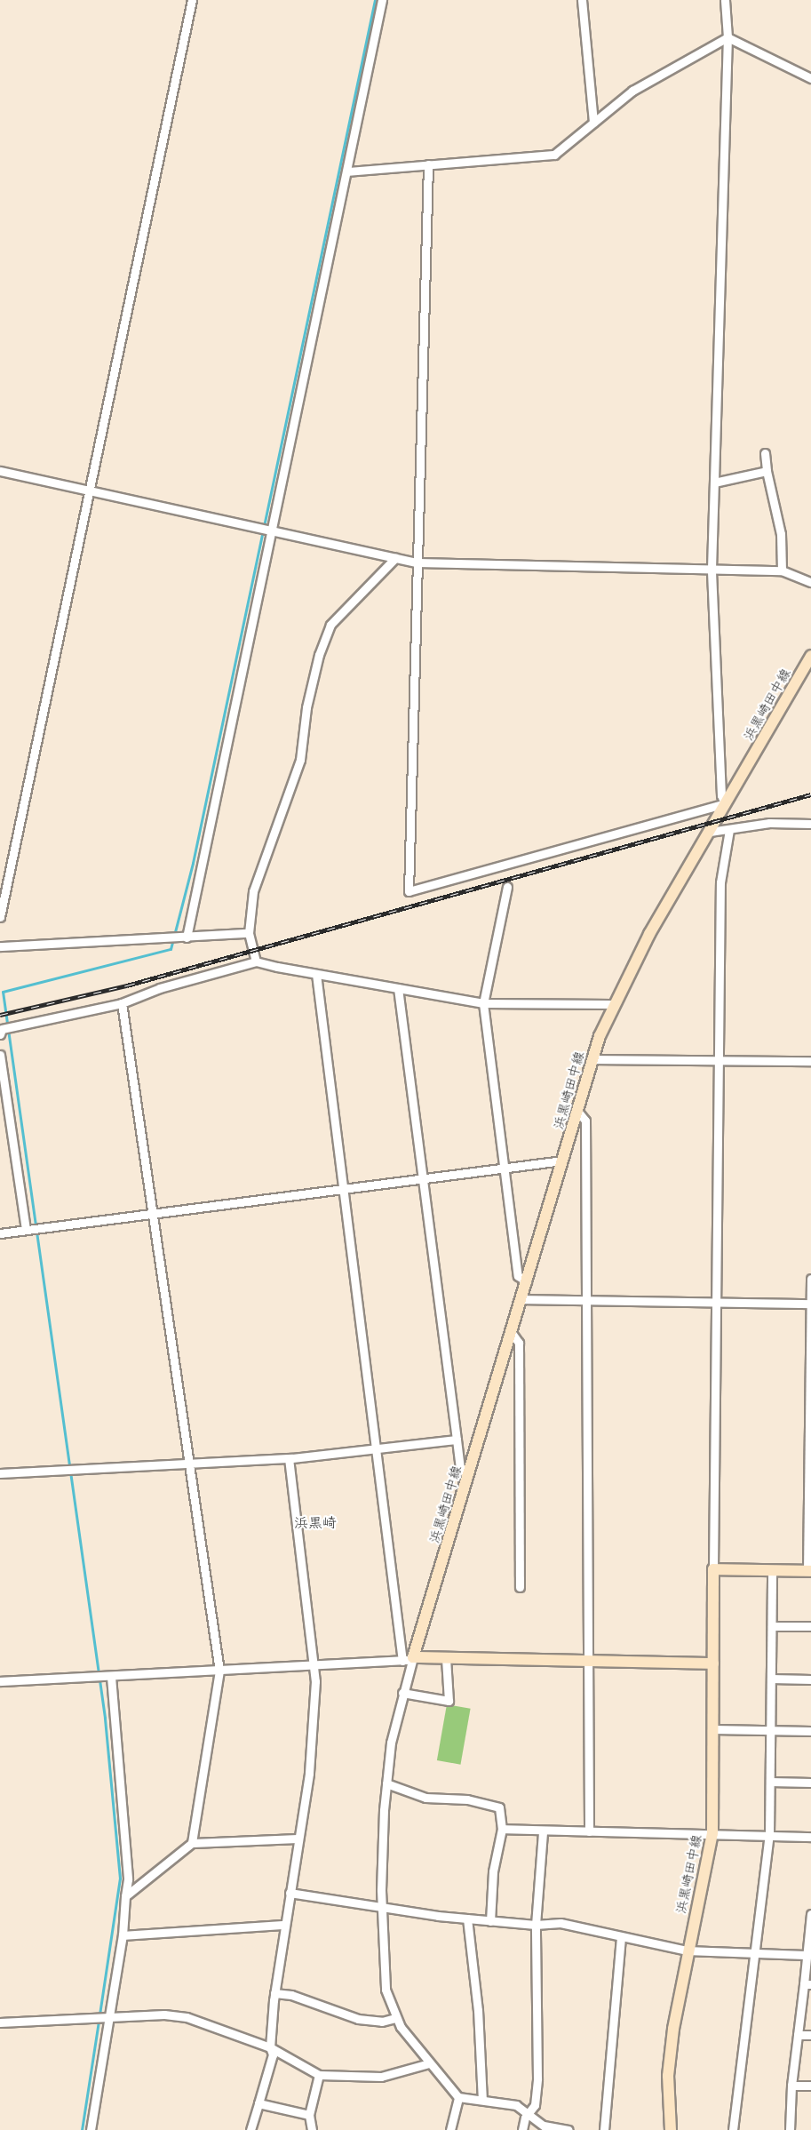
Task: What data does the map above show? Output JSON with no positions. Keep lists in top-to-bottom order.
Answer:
{
  "streets": {
    "main road": ["浜黒崎田中線"]
  },
  "districts": ["浜黒崎"]
}
